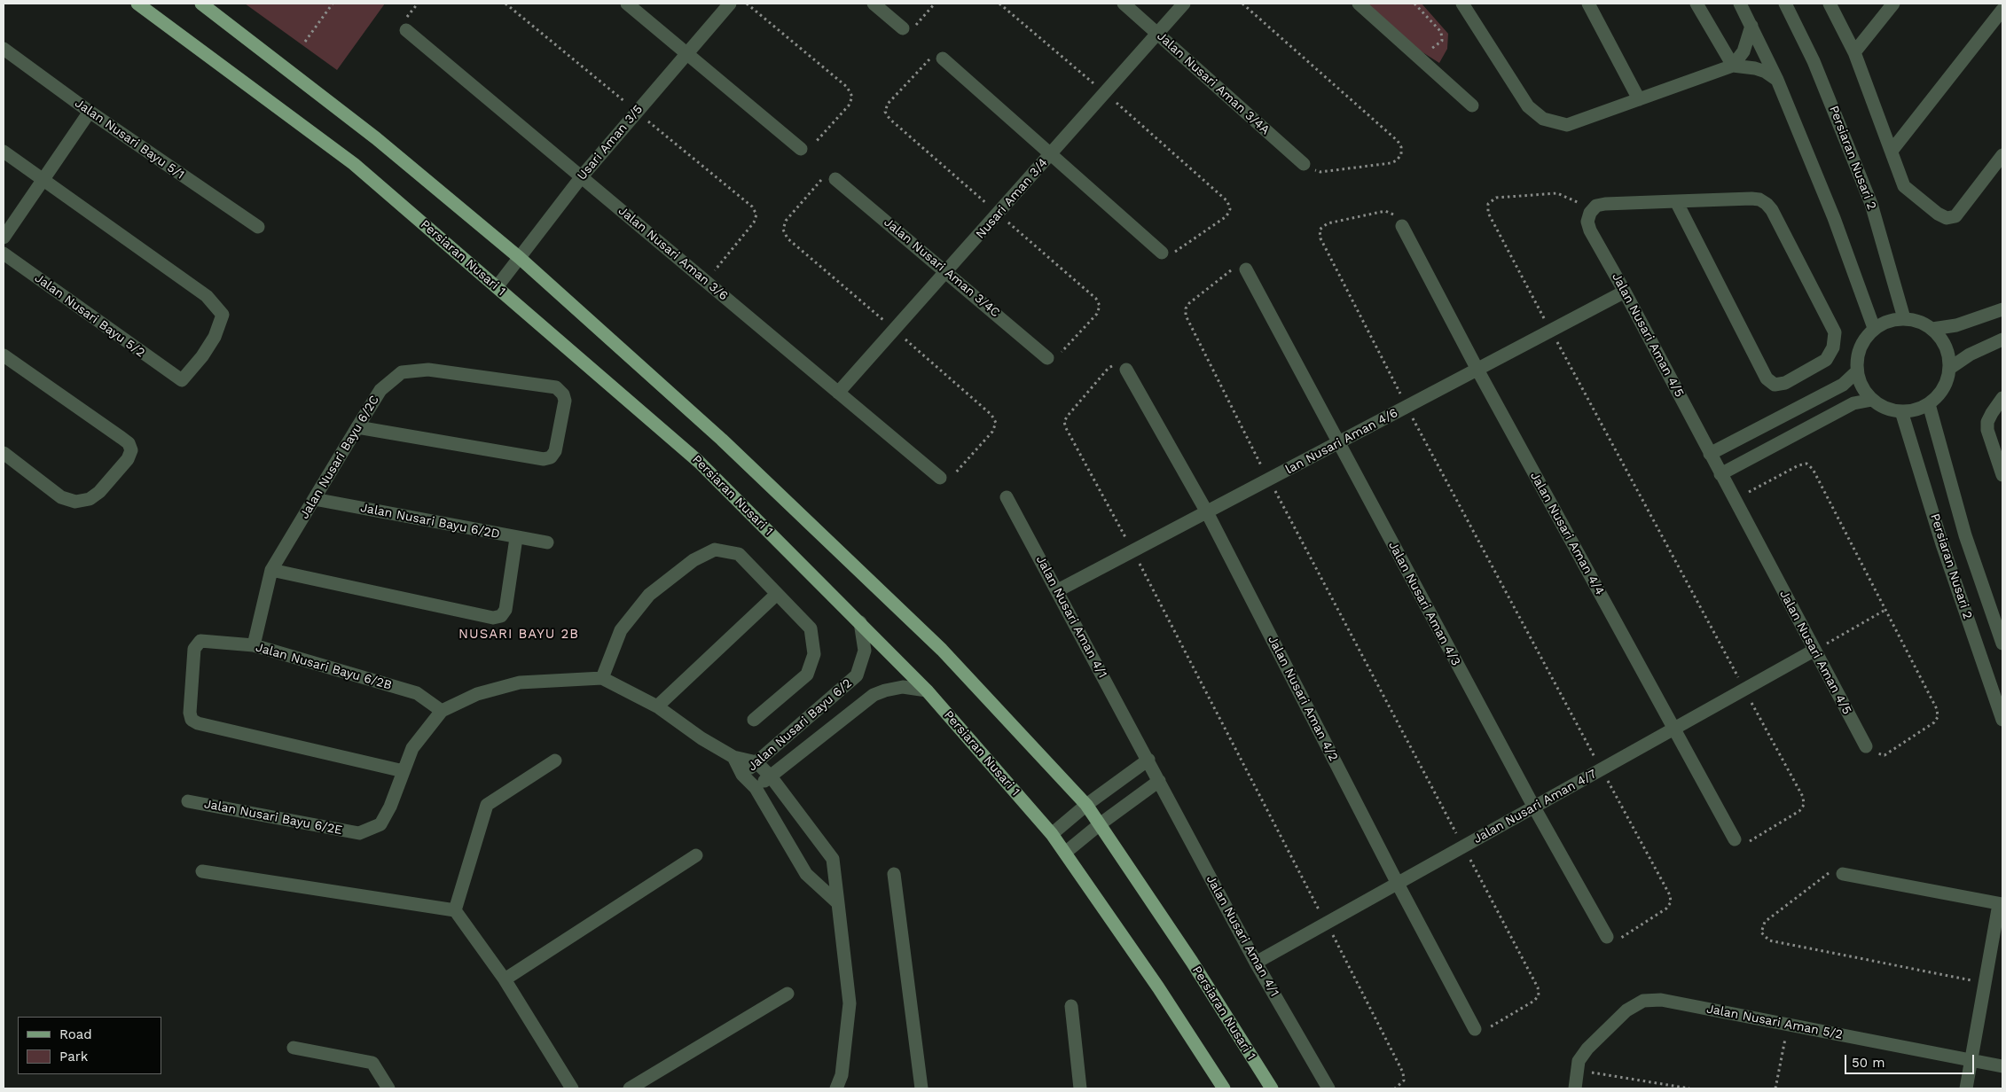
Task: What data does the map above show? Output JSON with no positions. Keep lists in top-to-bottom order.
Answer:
{
  "streets": {
    "main road": ["Persiaran Nusari 1"],
    "street": [
      "Jalan Nusari Aman 3/4A",
      "Jalan Nusari Bayu 5/1",
      "Usari Aman 3/5",
      "Persiaran Nusari 2",
      "Nusari Aman 3/4",
      "Jalan Nusari Aman 3/6",
      "Jalan Nusari Aman 3/4C",
      "Jalan Nusari Bayu 5/2",
      "Jalan Nusari Aman 4/5",
      "lan Nusari Aman 4/6",
      "Jalan Nusari Bayu 6/2C",
      "Jalan Nusari Bayu 6/2D",
      "Jalan Nusari Aman 4/4",
      "Jalan Nusari Aman 4/3",
      "Jalan Nusari Aman 4/1",
      "Jalan Nusari Bayu 6/2B",
      "Jalan Nusari Aman 4/2",
      "Jalan Nusari Bayu 6/2",
      "Jalan Nusari Aman 4/7",
      "Jalan Nusari Bayu 6/2E",
      "Jalan Nusari Aman 5/2"
    ]
  },
  "crossings": [
    ["Jalan Nusari Aman 3/4A", "Nusari Aman 3/4"],
    ["Usari Aman 3/5", "Jalan Nusari Aman 3/6"],
    ["Usari Aman 3/5", "Persiaran Nusari 1"],
    ["Nusari Aman 3/4", "Jalan Nusari Aman 3/6"],
    ["Nusari Aman 3/4", "Jalan Nusari Aman 3/4C"],
    ["Persiaran Nusari 1", "Jalan Nusari Bayu 6/2"],
    ["Jalan Nusari Aman 4/5", "lan Nusari Aman 4/6"],
    ["Jalan Nusari Aman 4/5", "Jalan Nusari Aman 4/7"],
    ["lan Nusari Aman 4/6", "Jalan Nusari Aman 4/4"],
    ["lan Nusari Aman 4/6", "Jalan Nusari Aman 4/3"],
    ["lan Nusari Aman 4/6", "Jalan Nusari Aman 4/1"],
    ["lan Nusari Aman 4/6", "Jalan Nusari Aman 4/2"],
    ["Jalan Nusari Bayu 6/2C", "Jalan Nusari Bayu 6/2D"],
    ["Jalan Nusari Bayu 6/2C", "Jalan Nusari Bayu 6/2B"],
    ["Jalan Nusari Aman 4/4", "Jalan Nusari Aman 4/7"],
    ["Jalan Nusari Aman 4/3", "Jalan Nusari Aman 4/7"],
    ["Jalan Nusari Aman 4/1", "Jalan Nusari Aman 4/7"],
    ["Jalan Nusari Bayu 6/2B", "Jalan Nusari Bayu 6/2E"],
    ["Jalan Nusari Aman 4/2", "Jalan Nusari Aman 4/7"]
  ],
  "districts": ["NUSARI BAYU 2B"],
  "legend": ["Road", "Park"],
  "scale_bar": "50 m"
}
